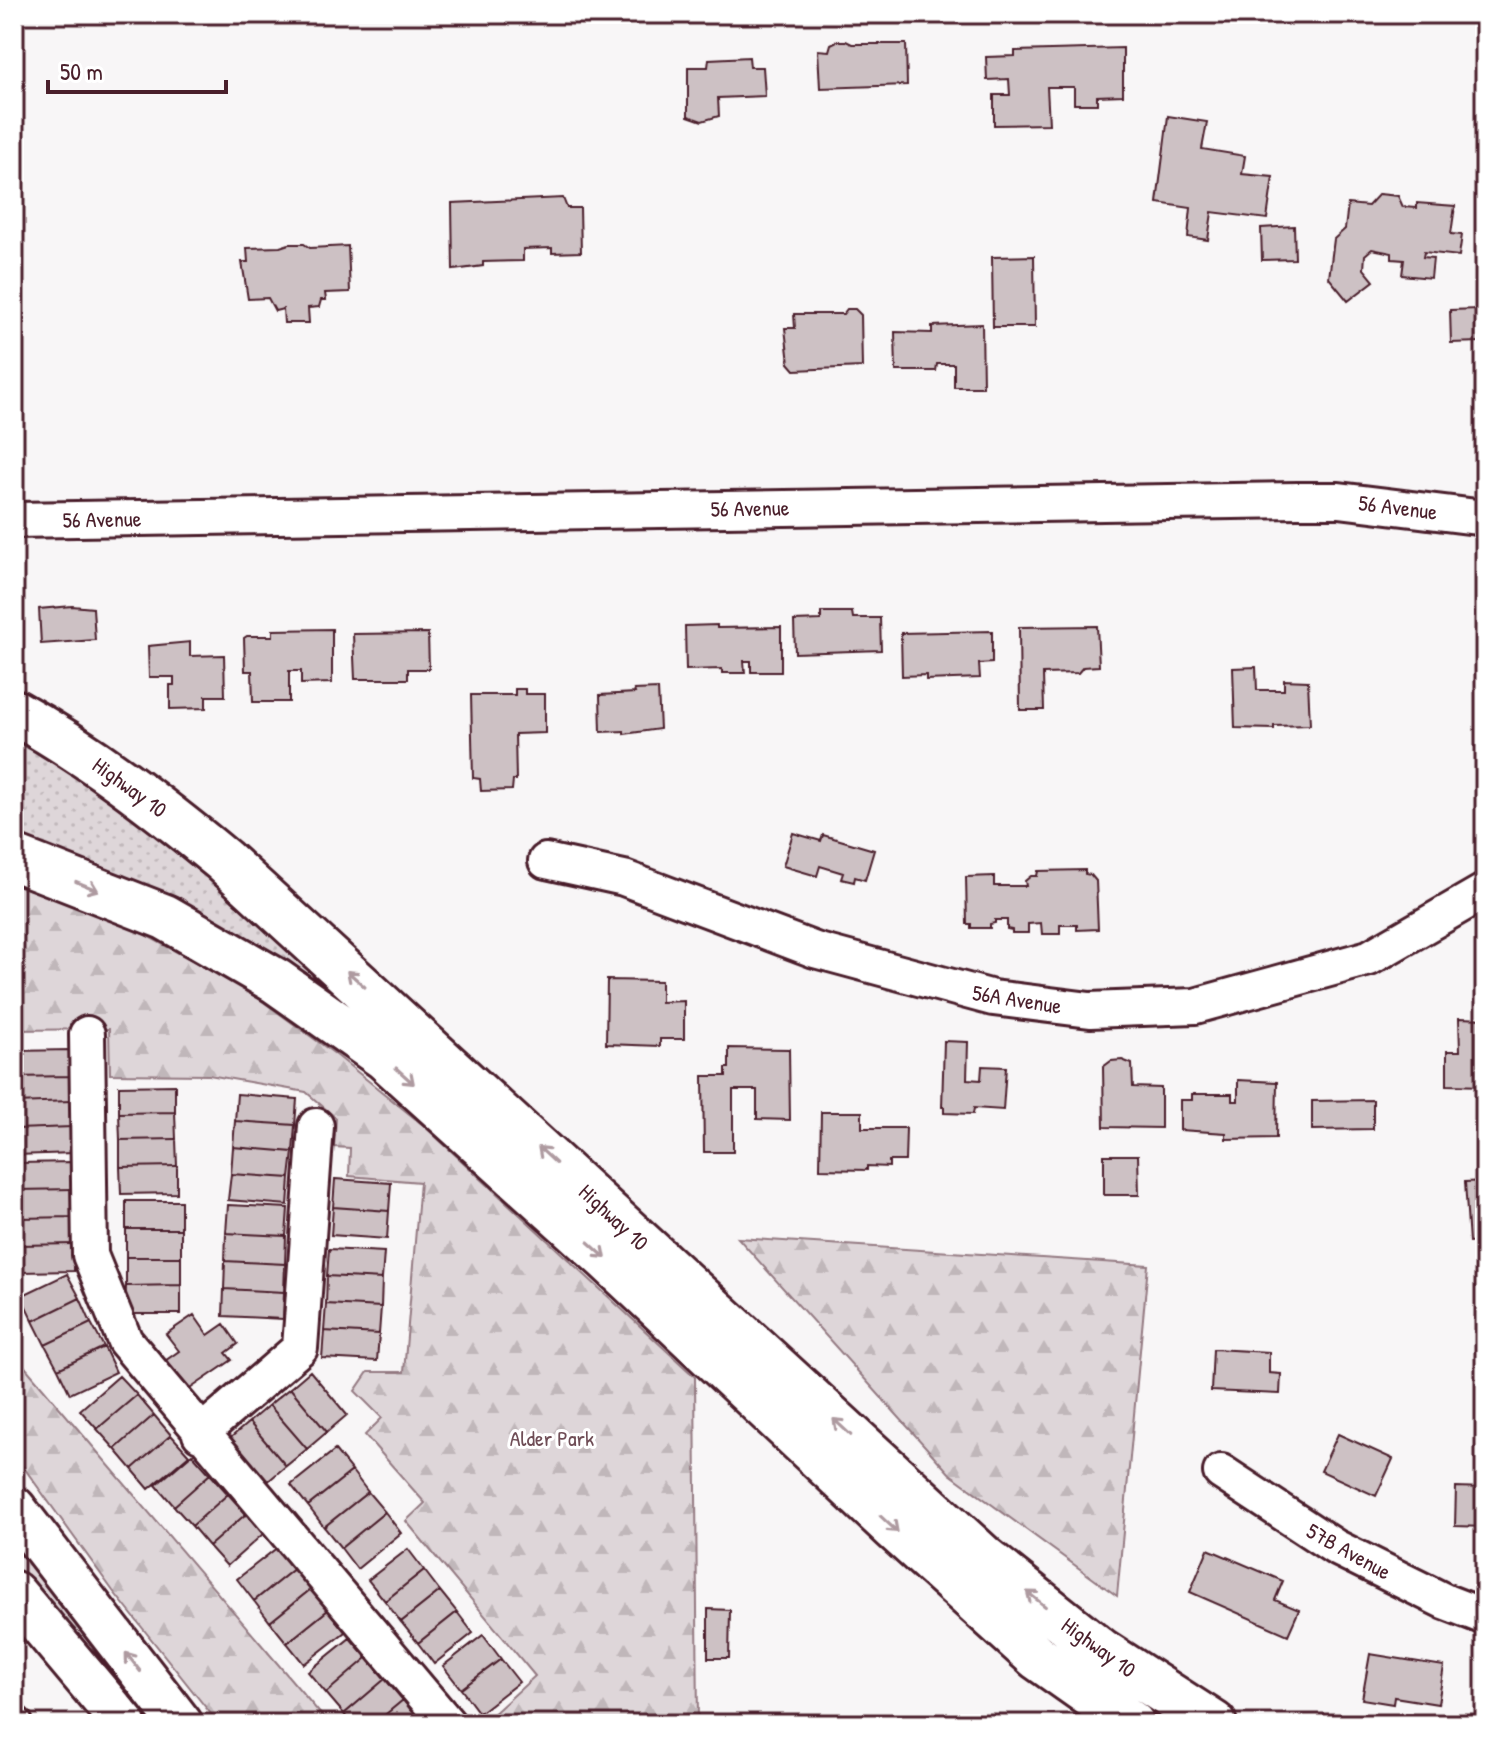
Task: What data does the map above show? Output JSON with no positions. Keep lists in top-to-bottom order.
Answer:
{
  "streets": {
    "highway": ["Highway 10"],
    "street": ["56 Avenue", "56A Avenue", "57B Avenue"]
  },
  "parks": ["Alder Park"],
  "scale_bar": "50 m"
}
